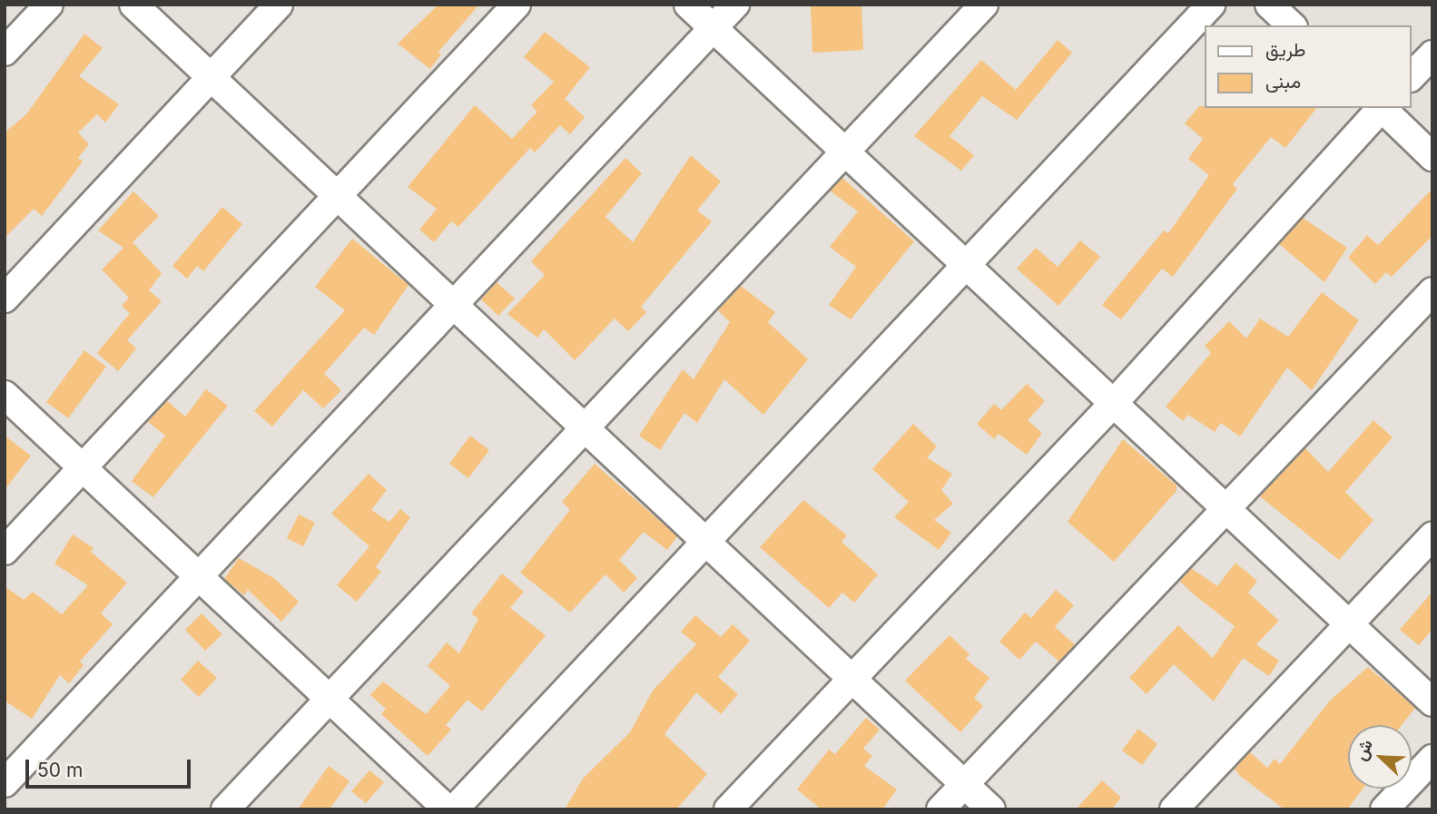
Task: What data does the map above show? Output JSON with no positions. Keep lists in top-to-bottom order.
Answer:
{
  "legend": ["طريق", "مبنى"],
  "scale_bar": "50 m",
  "north": "top left"
}
